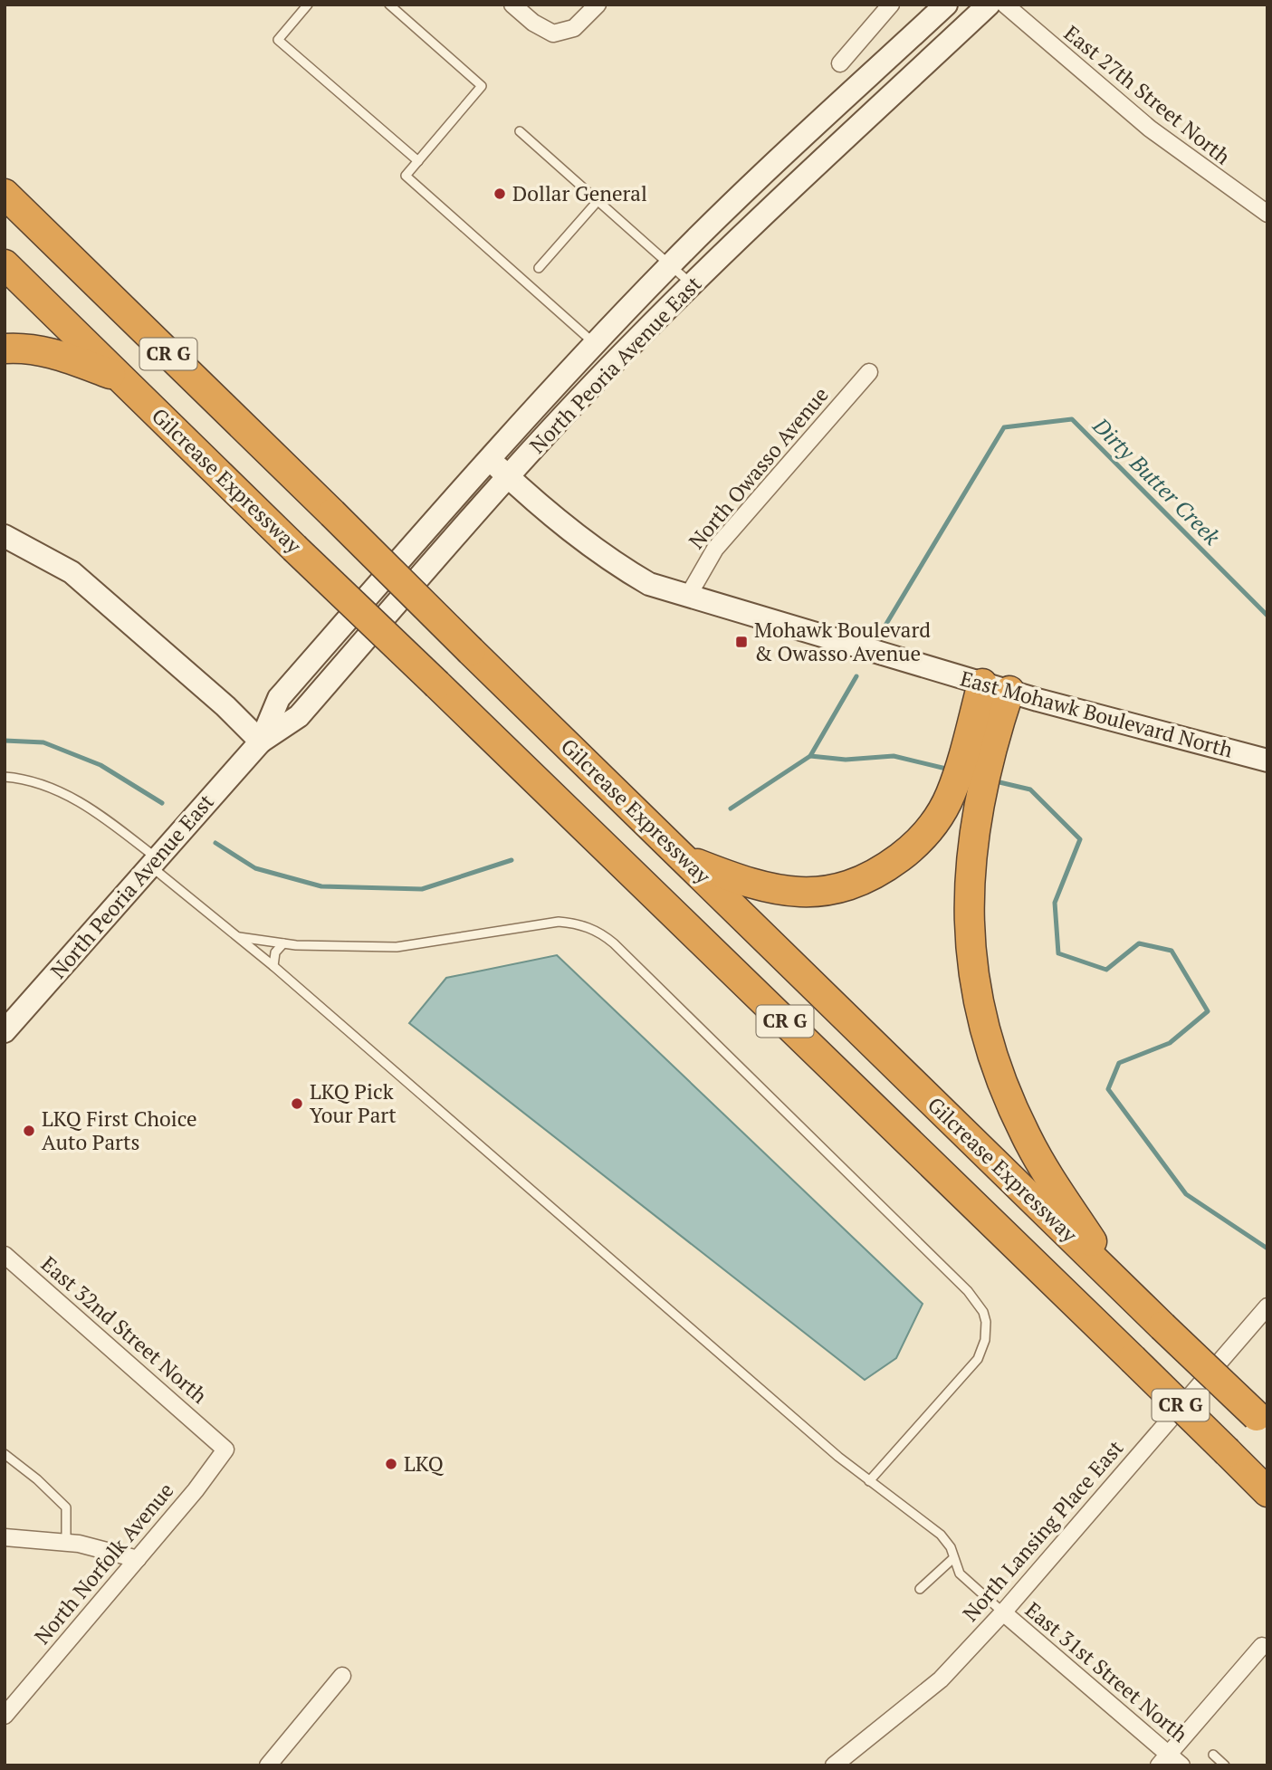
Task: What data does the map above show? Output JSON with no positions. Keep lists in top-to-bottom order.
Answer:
{
  "streets": {
    "highway": ["CR G", "Gilcrease Expressway"],
    "main road": ["North Peoria Avenue East", "East Mohawk Boulevard North"],
    "street": [
      "East 27th Street North",
      "North Owasso Avenue",
      "East 32nd Street North",
      "North Lansing Place East",
      "North Norfolk Avenue",
      "East 31st Street North"
    ]
  },
  "crossings": [
    ["North Peoria Avenue East", "East Mohawk Boulevard North"],
    ["North Owasso Avenue", "East Mohawk Boulevard North"],
    ["East 32nd Street North", "North Norfolk Avenue"],
    ["North Lansing Place East", "East 31st Street North"]
  ],
  "water": ["Dirty Butter Creek"],
  "places": {
    "other": [
      "Dollar General",
      "LKQ Pick Your Part",
      "LKQ First Choice Auto Parts",
      "LKQ"
    ],
    "transit": ["Mohawk Boulevard & Owasso Avenue"]
  }
}
